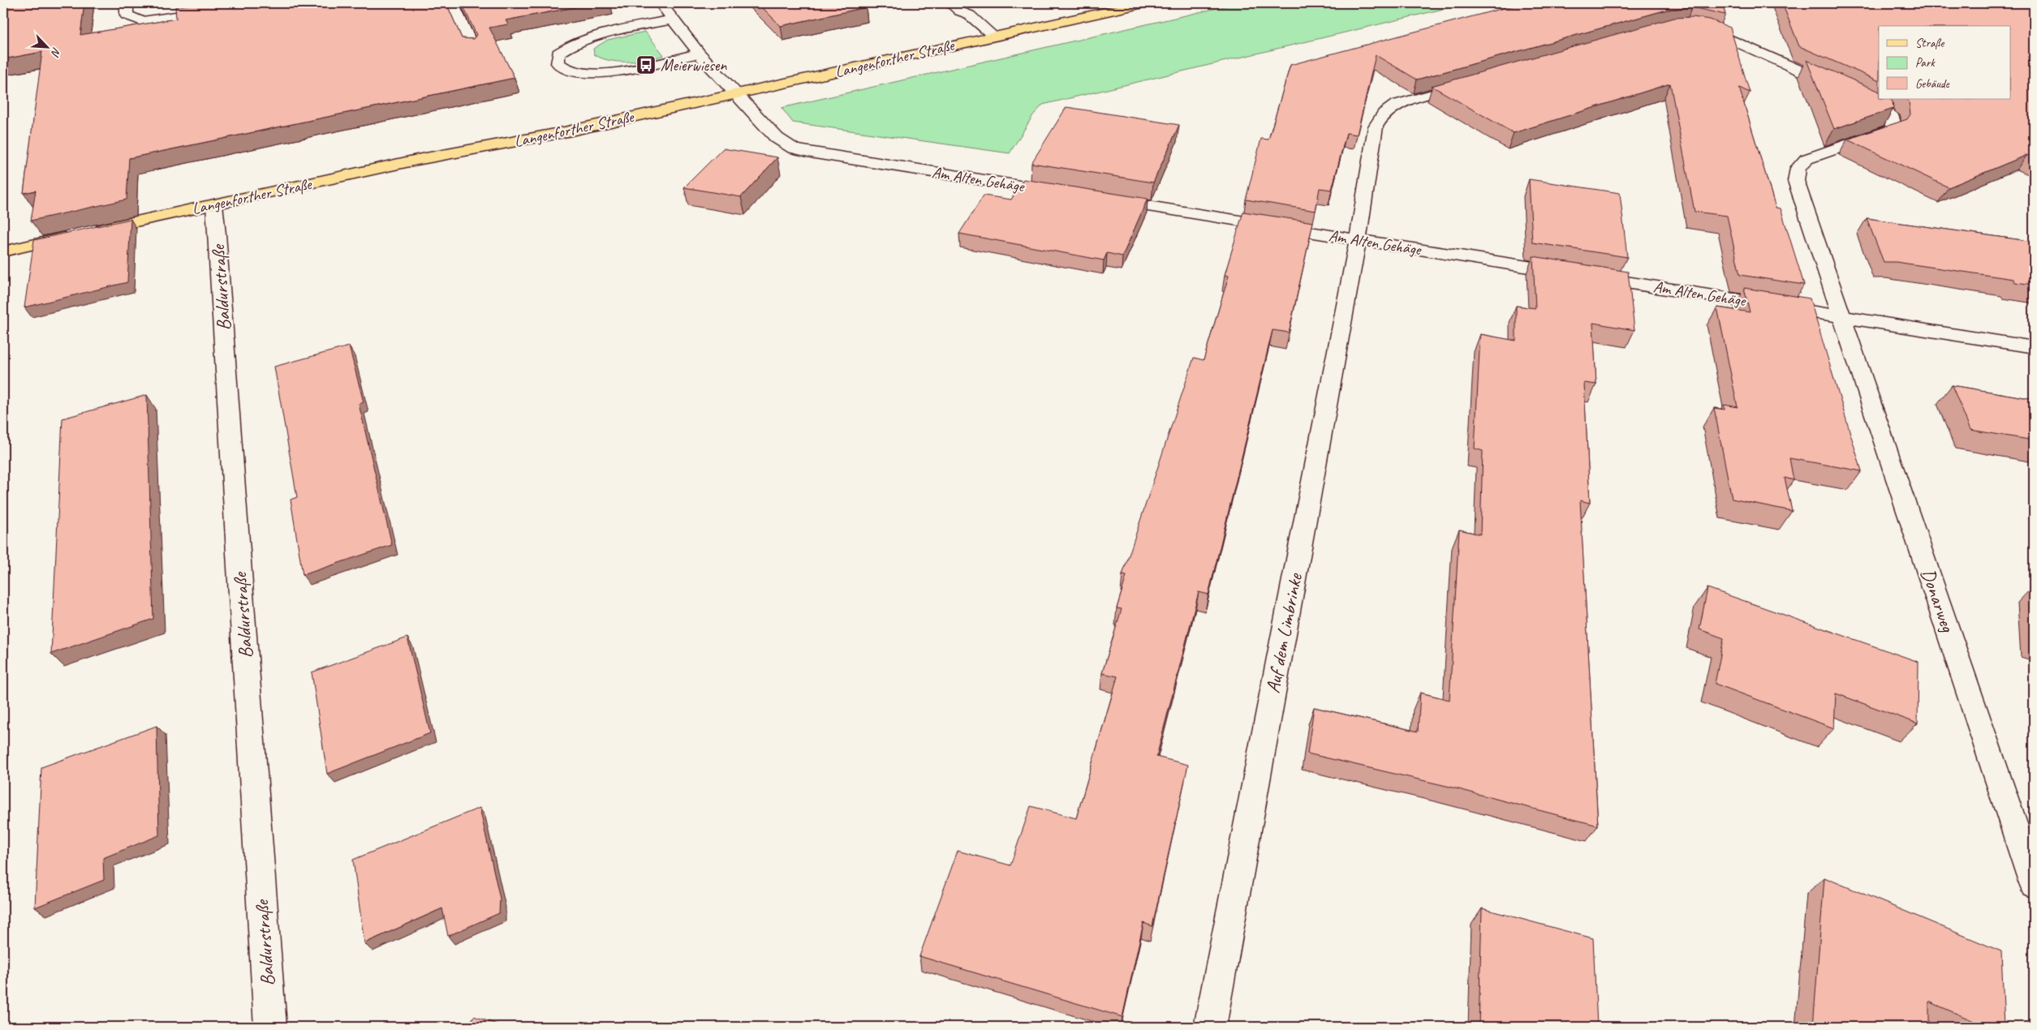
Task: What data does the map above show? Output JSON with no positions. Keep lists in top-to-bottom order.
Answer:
{
  "streets": {
    "main road": ["Langenforther Straße"],
    "street": [
      "Am Alten Gehäge",
      "Baldurstraße",
      "Donarweg",
      "Auf dem Limbrinke"
    ]
  },
  "crossings": [
    ["Langenforther Straße", "Am Alten Gehäge"],
    ["Langenforther Straße", "Baldurstraße"],
    ["Am Alten Gehäge", "Donarweg"],
    ["Am Alten Gehäge", "Auf dem Limbrinke"]
  ],
  "places": {
    "bus stop": ["Meierwiesen"]
  },
  "legend": ["Straße", "Park", "Gebäude"],
  "north": "bottom right"
}
